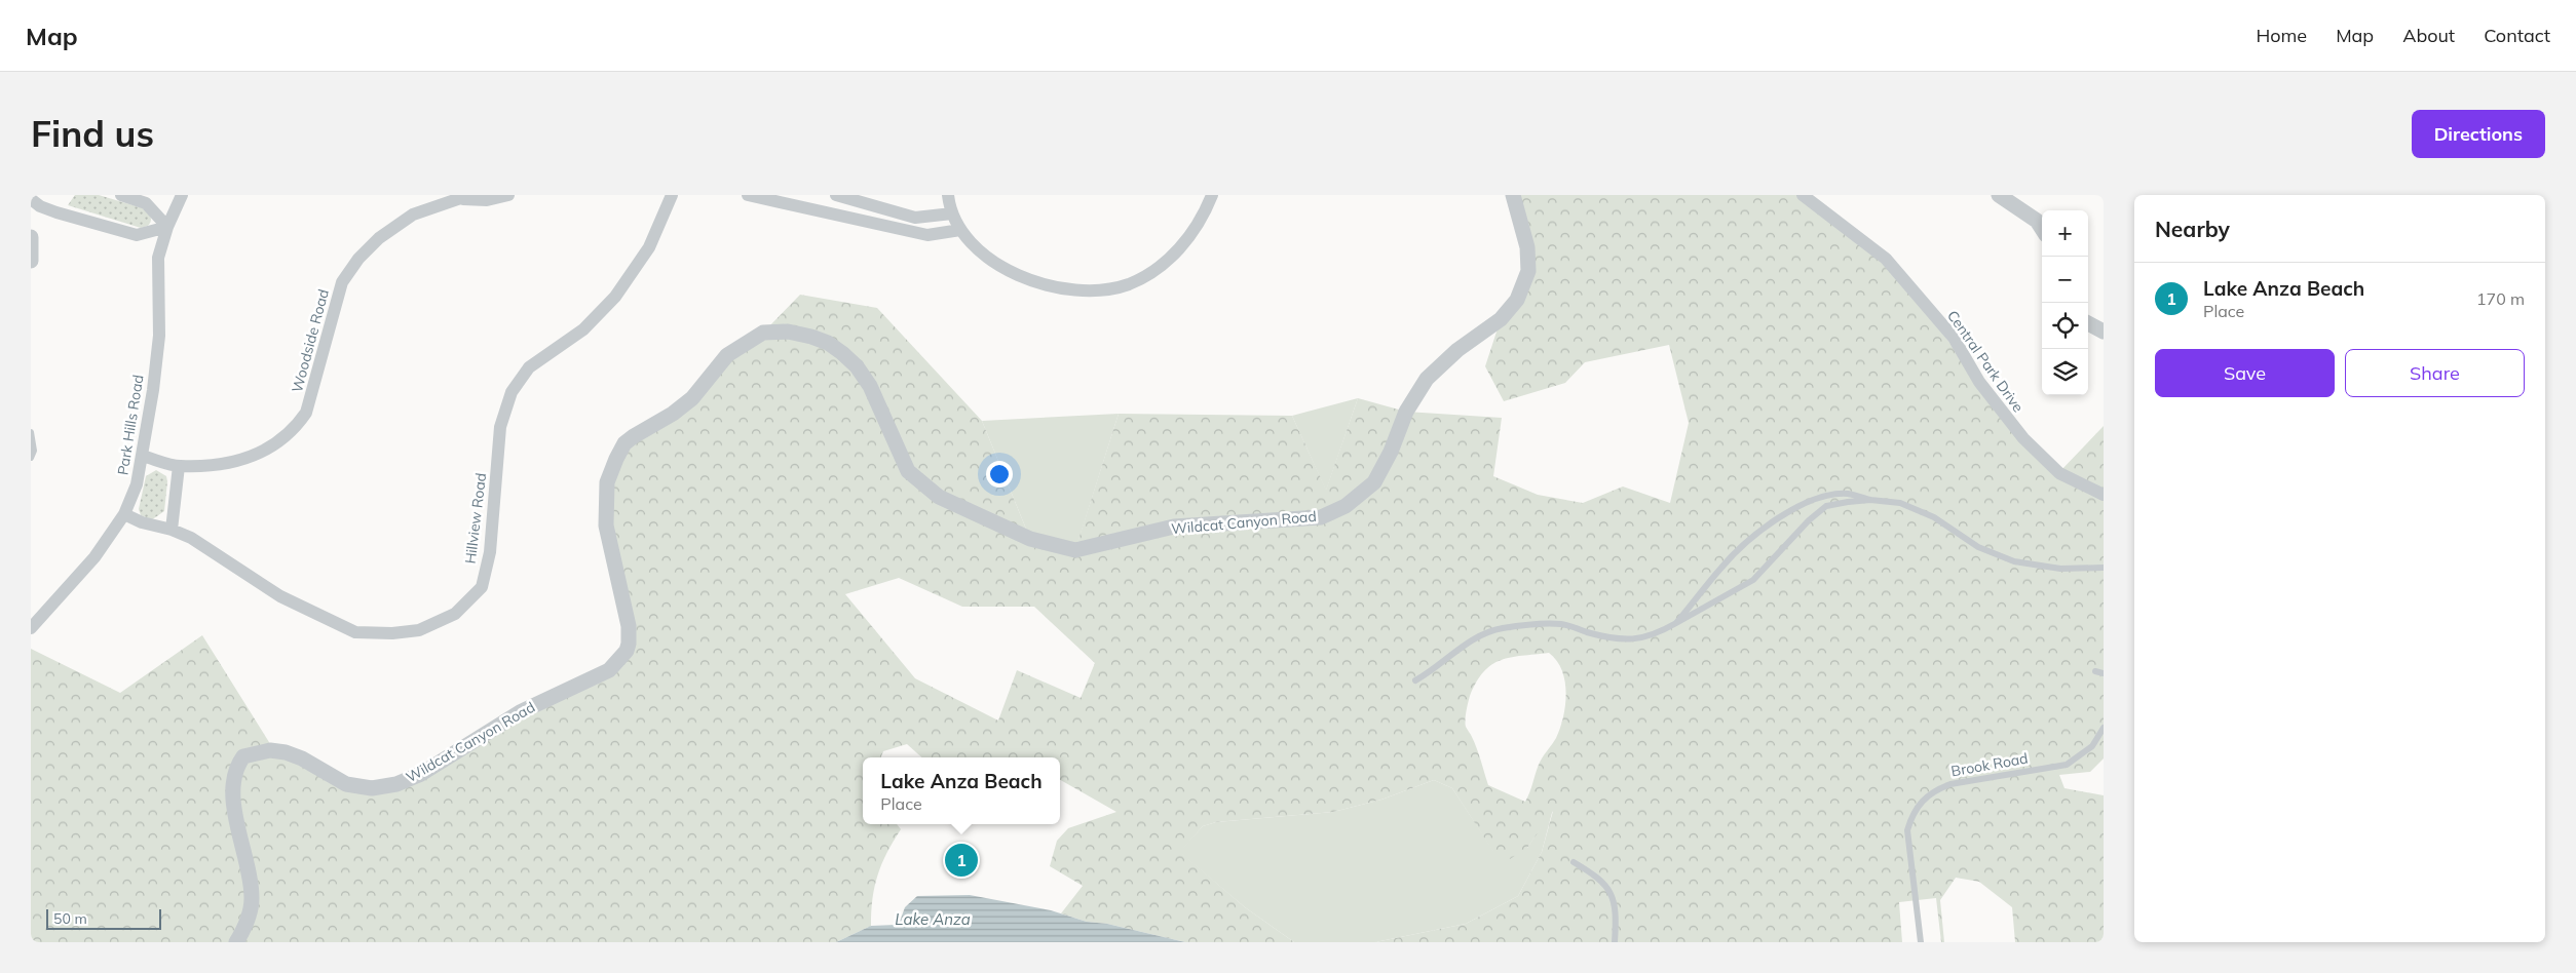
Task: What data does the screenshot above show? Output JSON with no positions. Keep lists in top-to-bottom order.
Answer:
{
  "streets": {
    "street": [
      "Woodside Road",
      "Central Park Drive",
      "Park Hills Road",
      "Hillview Road",
      "Wildcat Canyon Road"
    ],
    "lane": ["Brook Road"]
  },
  "crossings": [
    ["Woodside Road", "Park Hills Road"],
    ["Park Hills Road", "Hillview Road"]
  ],
  "water": ["Lake Anza"],
  "scale_bar": "50 m",
  "page": {
    "header": "Map",
    "nav": [
      "Home",
      "Map",
      "About",
      "Contact"
    ],
    "buttons": [
      "Directions",
      ["Save", "Share"]
    ],
    "title": "Find us",
    "heading": "Nearby",
    "map_buttons": ["+", "−"],
    "list": [
      {
        "mark": "1",
        "name": "Lake Anza Beach",
        "note": "Place",
        "value": "170 m"
      }
    ],
    "popup": ["Lake Anza Beach", "Place"],
    "pins": "1",
    "scale": "50 m"
  }
}
